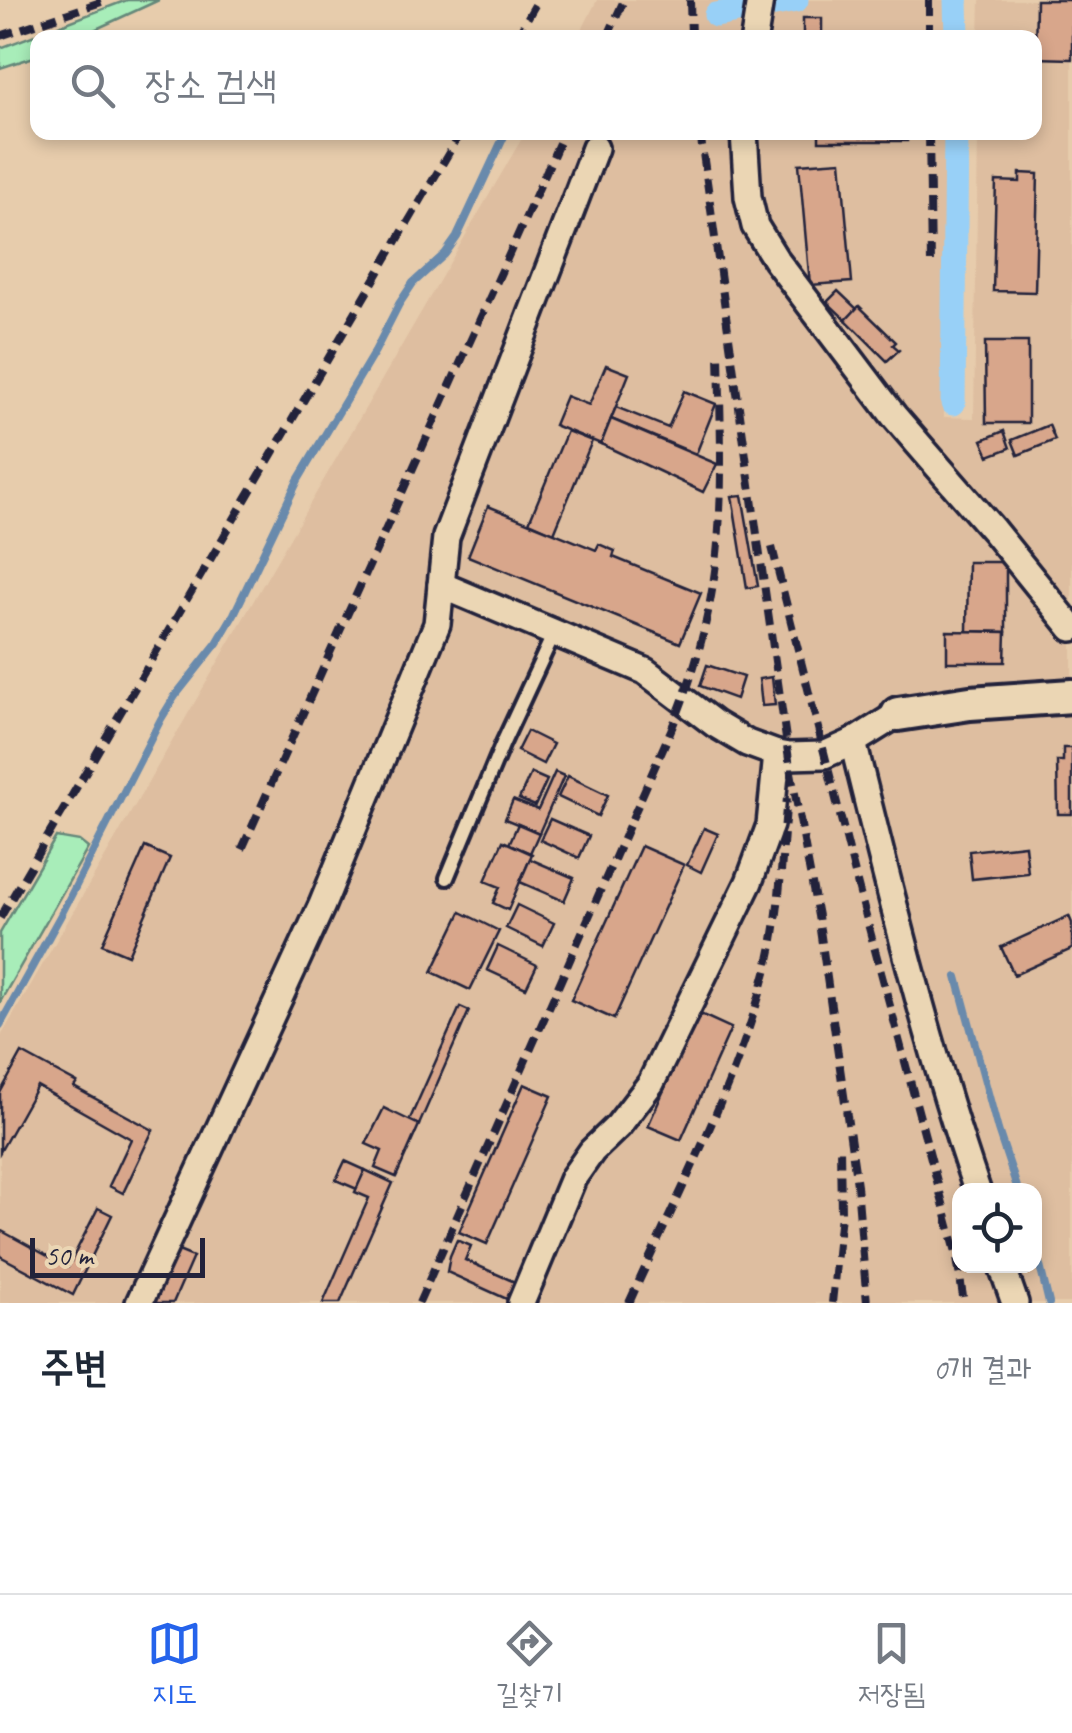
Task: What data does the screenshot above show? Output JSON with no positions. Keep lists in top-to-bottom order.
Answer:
{
  "scale_bar": "50 m",
  "page": {
    "search": "장소 검색",
    "scale": "50 m",
    "heading": ["주변", "0개 결과"],
    "nav": ["지도", "길찾기", "저장됨"]
  }
}
